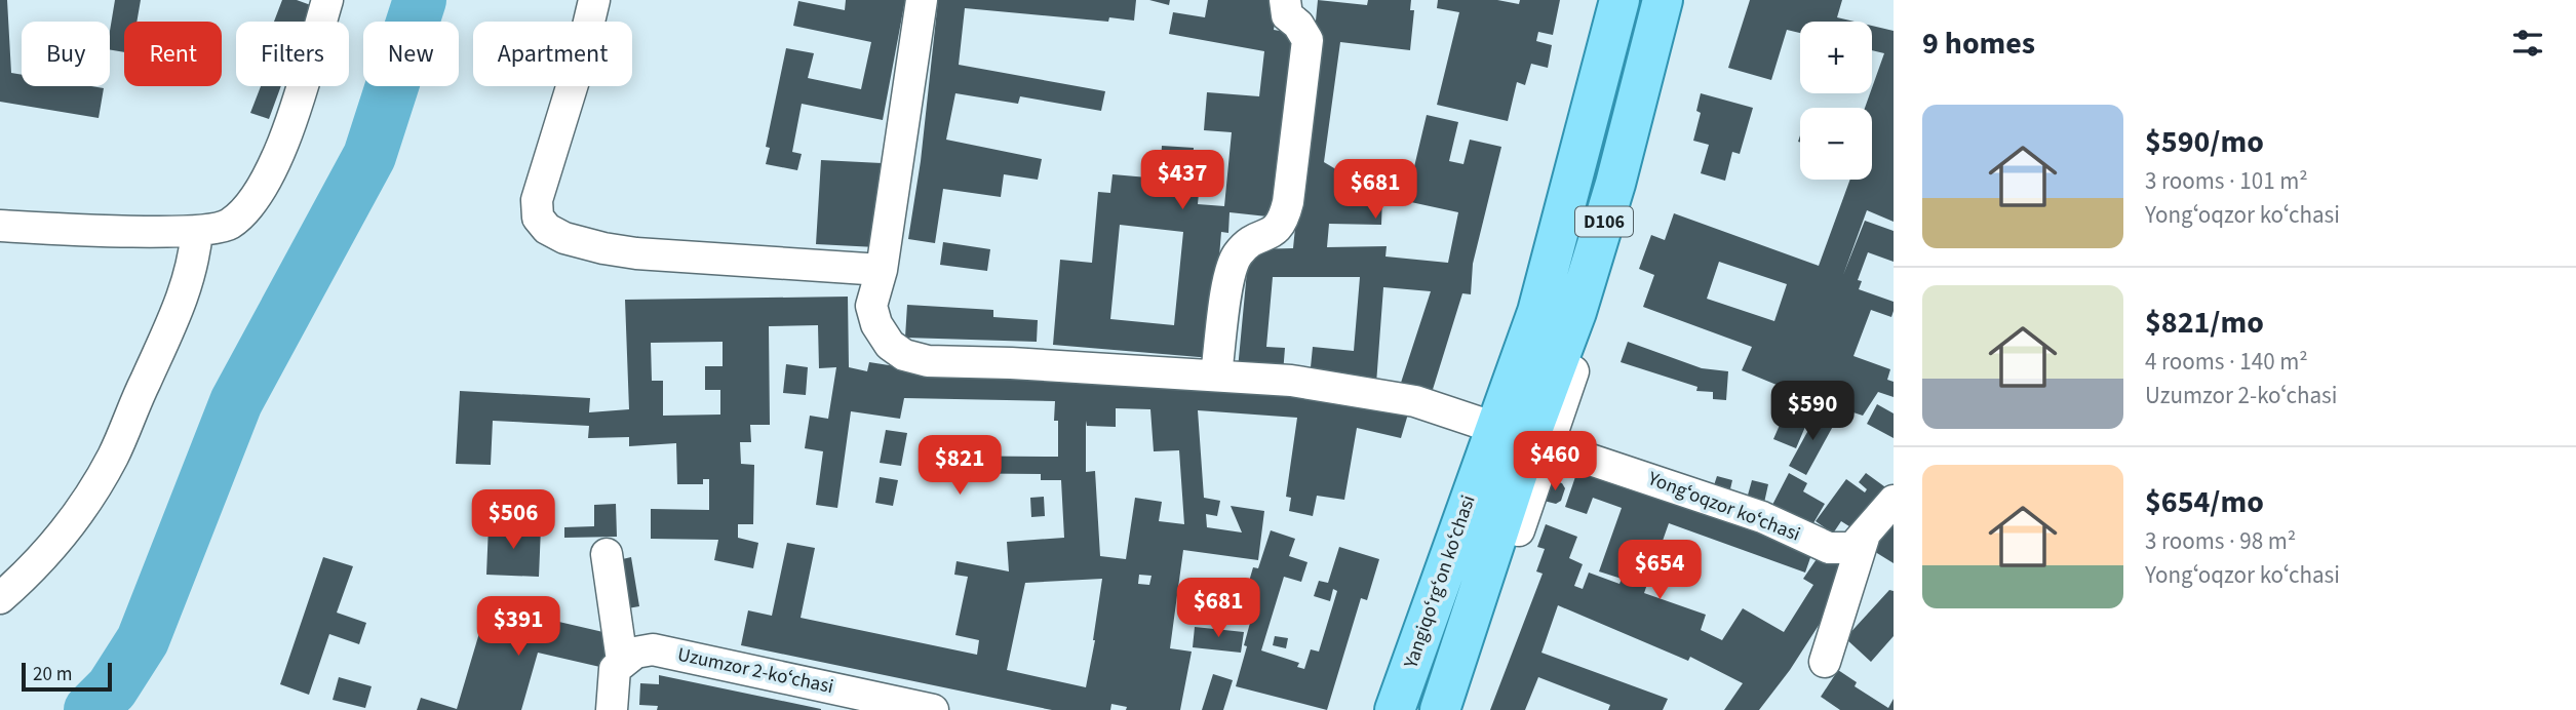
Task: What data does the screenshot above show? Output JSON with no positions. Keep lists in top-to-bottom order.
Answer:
{
  "streets": {
    "main road": ["D106", "Yangiqoʻrgʻon koʻchasi"],
    "street": ["Yongʻoqzor koʻchasi", "Uzumzor 2-koʻchasi"]
  },
  "crossings": [
    ["Yongʻoqzor koʻchasi", "Yangiqoʻrgʻon koʻchasi"]
  ],
  "scale_bar": "20 m",
  "page": {
    "heading": "9 homes",
    "map_buttons": ["+", "−"],
    "chip": [
      "Buy",
      "Rent",
      "Filters",
      "New",
      "Apartment"
    ],
    "list": [
      {
        "name": "$590/mo",
        "note": "3 rooms · 101 m² · Yongʻoqzor koʻchasi"
      },
      {
        "name": "$821/mo",
        "note": "4 rooms · 140 m² · Uzumzor 2-koʻchasi"
      },
      {
        "name": "$654/mo",
        "note": "3 rooms · 98 m² · Yongʻoqzor koʻchasi"
      }
    ],
    "price": [
      "$437",
      "$681",
      "$590",
      "$460",
      "$821",
      "$506",
      "$654",
      "$681",
      "$391"
    ],
    "scale": "20 m"
  }
}
